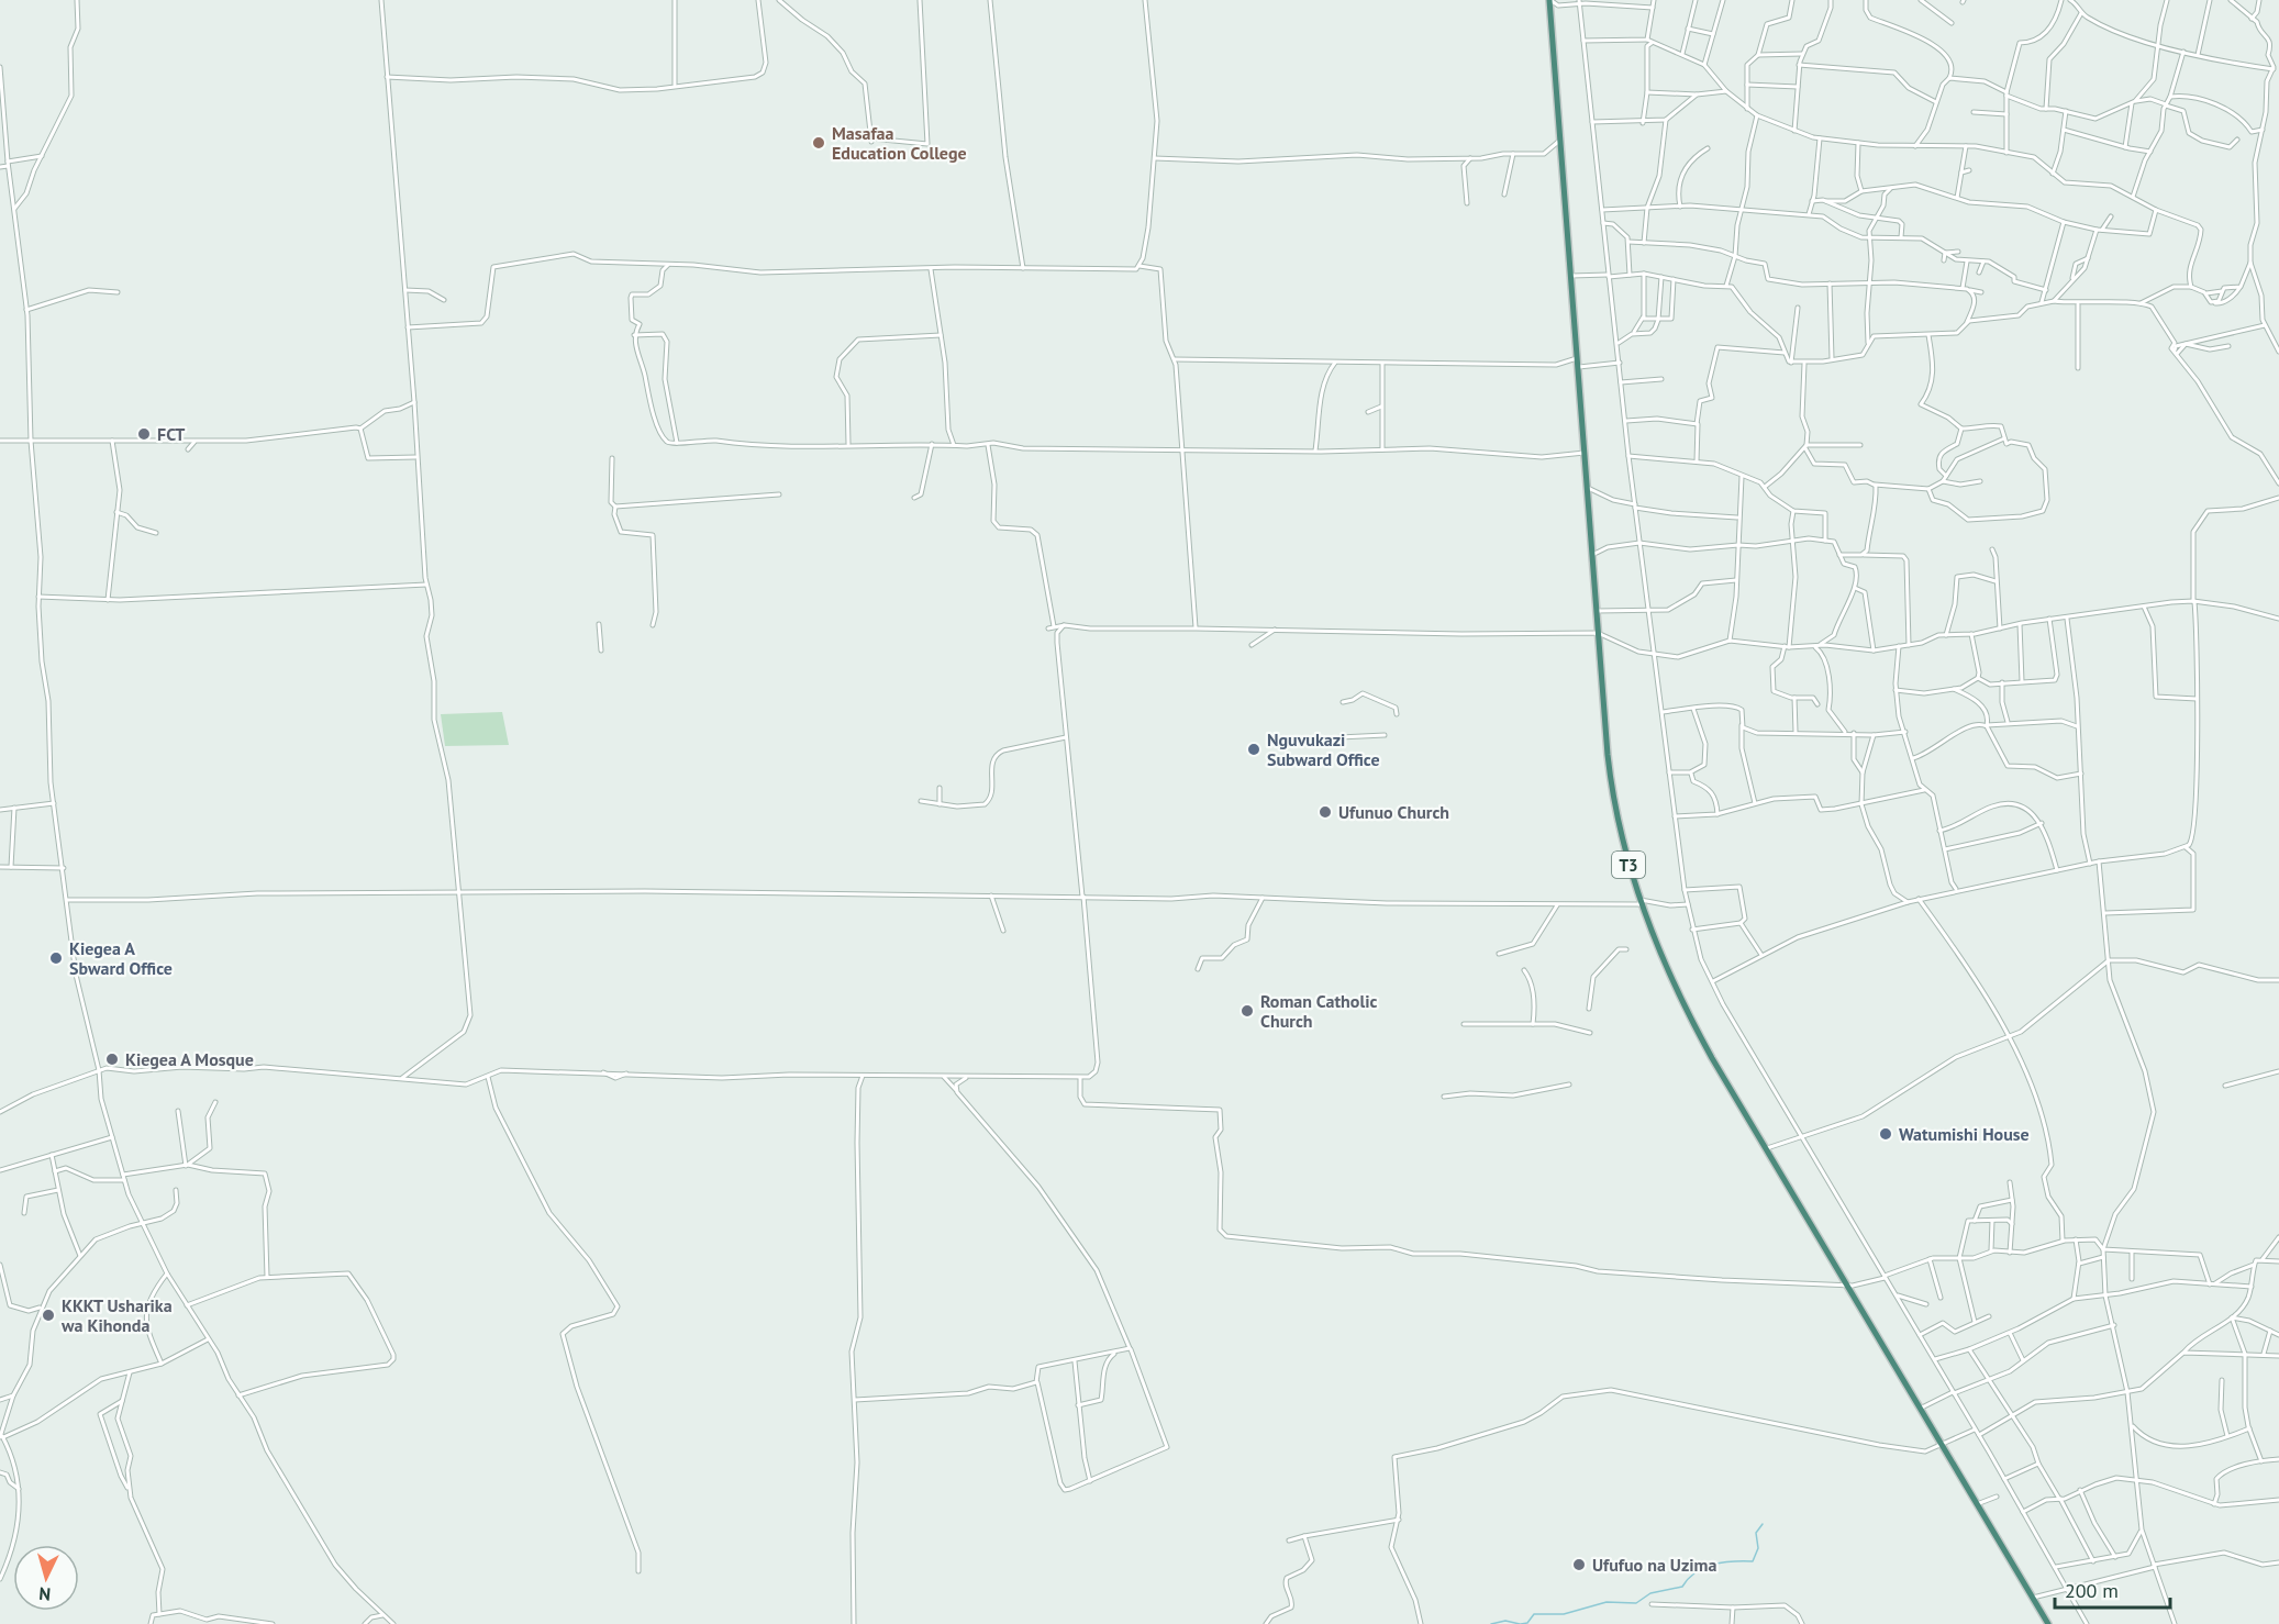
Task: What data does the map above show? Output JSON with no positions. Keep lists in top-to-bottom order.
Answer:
{
  "streets": {
    "highway": ["T3"]
  },
  "places": [
    "Masafaa Education College",
    "FCT",
    "Nguvukazi Subward Office",
    "Ufunuo Church",
    "Kiegea A Sbward Office",
    "Roman Catholic Church",
    "Kiegea A Mosque",
    "Watumishi House",
    "KKKT Usharika wa Kihonda",
    "Ufufuo na Uzima"
  ],
  "scale_bar": "200 m",
  "north": "bottom"
}
